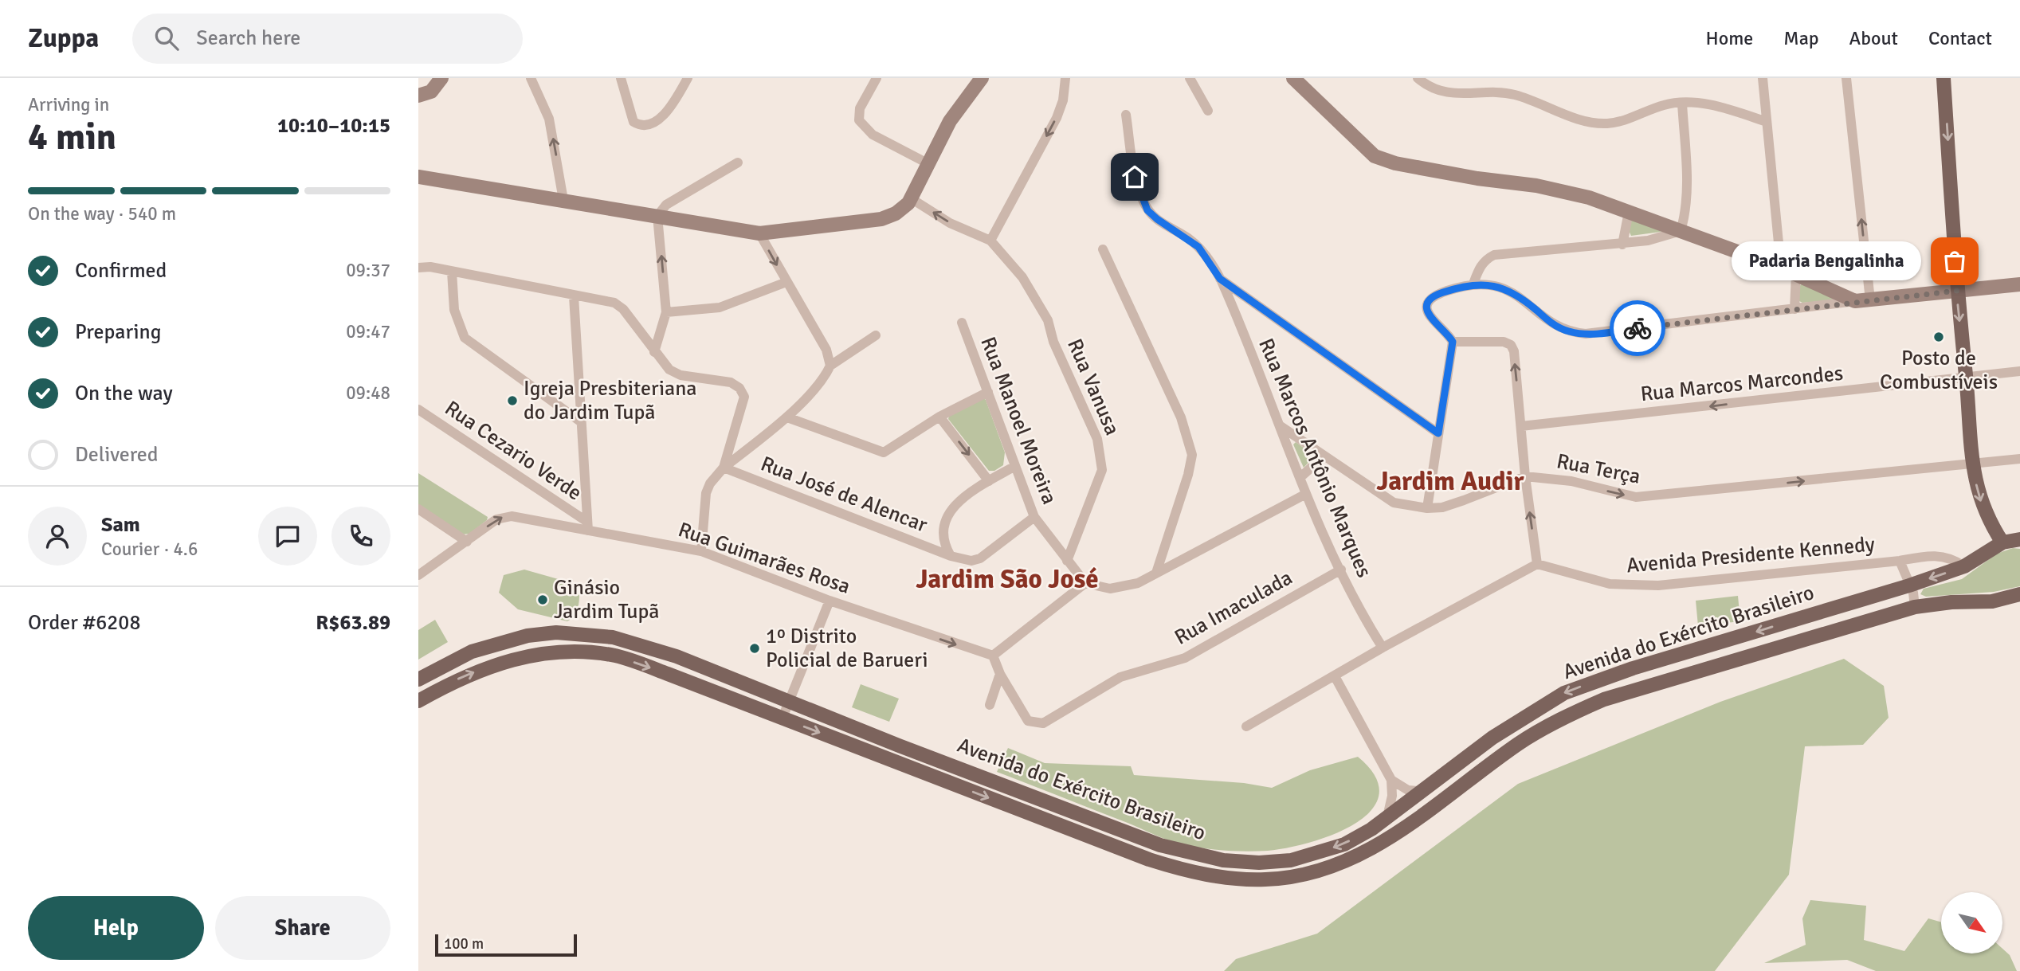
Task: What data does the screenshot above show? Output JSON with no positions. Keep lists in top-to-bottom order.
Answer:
{
  "streets": {
    "main road": ["Avenida do Exército Brasileiro"],
    "street": [
      "Rua Marcos Marcondes",
      "Rua Vanusa",
      "Rua Manoel Moreira",
      "Rua Cezario Verde",
      "Rua Marcos Antônio Marques",
      "Rua Terça",
      "Rua José de Alencar",
      "Avenida Presidente Kennedy",
      "Rua Guimarães Rosa",
      "Rua Imaculada"
    ]
  },
  "crossings": [
    ["Rua Vanusa", "Rua Manoel Moreira"],
    ["Rua Manoel Moreira", "Rua José de Alencar"],
    ["Rua Cezario Verde", "Rua Guimarães Rosa"],
    ["Rua Marcos Antônio Marques", "Rua Terça"],
    ["Rua Marcos Antônio Marques", "Rua Imaculada"],
    ["Avenida Presidente Kennedy", "Avenida do Exército Brasileiro"],
    ["Rua Guimarães Rosa", "Rua Imaculada"]
  ],
  "one_way": ["Rua Terça", "Rua Guimarães Rosa"],
  "districts": ["Jardim Audir", "Jardim São José"],
  "places": [
    "Padaria Bengalinha",
    "Posto de Combustíveis",
    "Igreja Presbiteriana do Jardim Tupã",
    "Ginásio Jardim Tupã",
    "1º Distrito Policial de Barueri"
  ],
  "scale_bar": "100 m",
  "north": "bottom right",
  "page": {
    "header": "Zuppa",
    "search": "Search here",
    "nav": [
      "Home",
      "Map",
      "About",
      "Contact"
    ],
    "heading": ["4 min", "Arriving in", "10:10–10:15"],
    "panel": [
      "Sam",
      "Courier · 4.6",
      "Order #6208",
      "R$63.89"
    ],
    "bar": "On the way · 540 m",
    "list": [
      ["Confirmed", "09:37"],
      ["Preparing", "09:47"],
      ["On the way", "09:48"],
      "Delivered"
    ],
    "bubble": "Padaria Bengalinha",
    "buttons": ["Help", "Share"],
    "scale": "100 m"
  }
}
